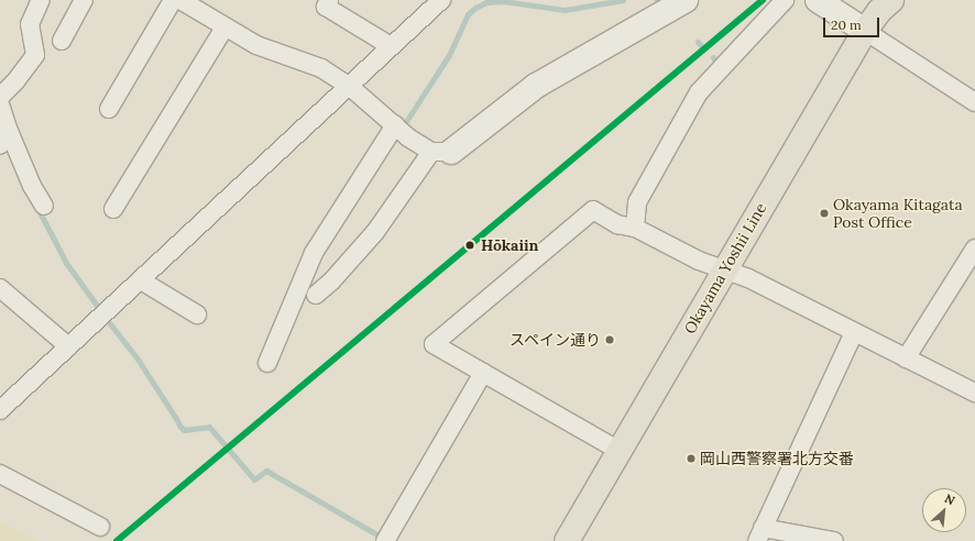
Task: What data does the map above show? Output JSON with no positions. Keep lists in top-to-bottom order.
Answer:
{
  "streets": {
    "main road": ["Okayama Yoshii Line"]
  },
  "places": [
    "Okayama Kitagata Post Office",
    "Hōkaiin",
    "スペイン通り",
    "岡山西警察署北方交番"
  ],
  "scale_bar": "20 m",
  "north": "top right"
}
